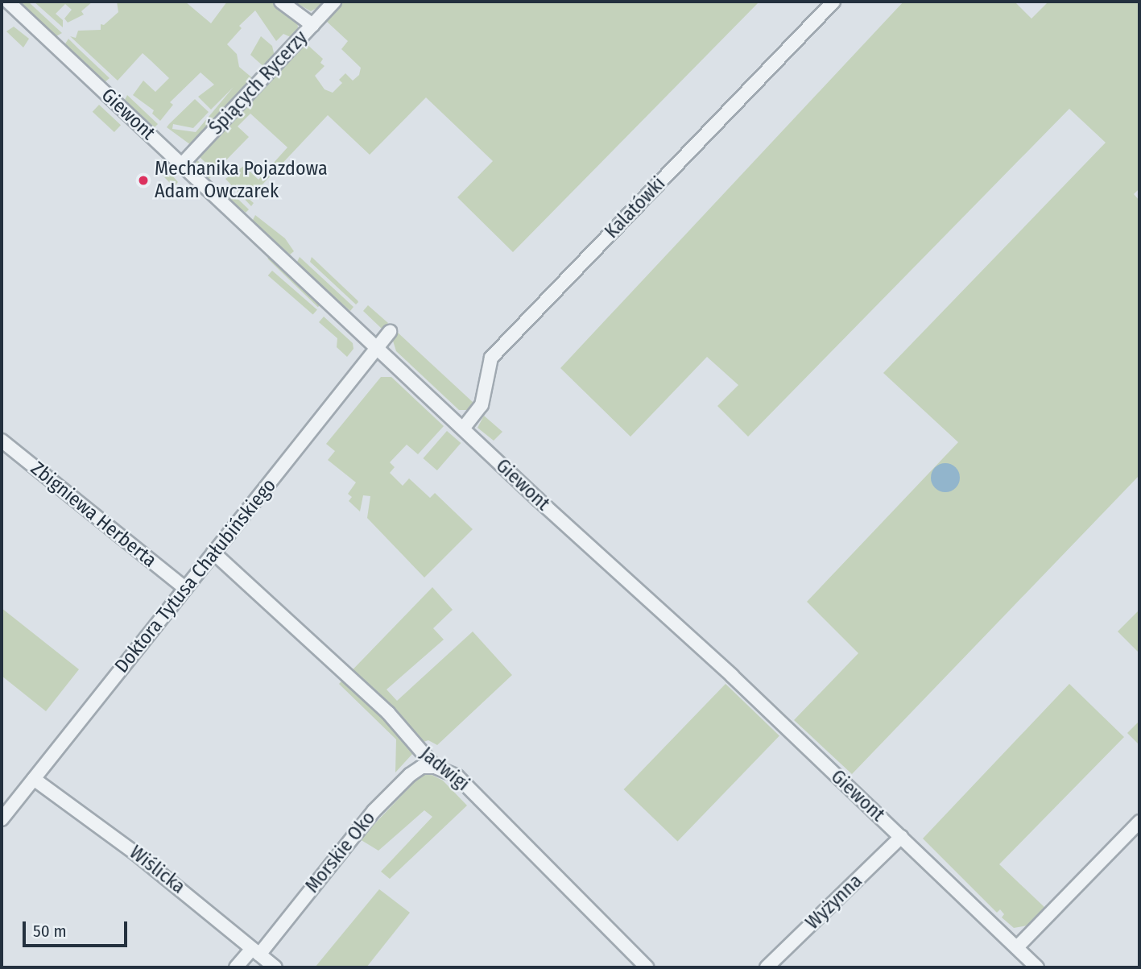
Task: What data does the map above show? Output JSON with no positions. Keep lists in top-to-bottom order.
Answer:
{
  "streets": {
    "street": [
      "Śpiących Rycerzy",
      "Giewont",
      "Kalatówki",
      "Zbigniewa Herberta",
      "Doktora Tytusa Chałubińskiego",
      "Jadwigi",
      "Morskie Oko",
      "Wiślicka",
      "Wyżynna"
    ]
  },
  "crossings": [
    ["Śpiących Rycerzy", "Giewont"],
    ["Giewont", "Kalatówki"],
    ["Giewont", "Doktora Tytusa Chałubińskiego"],
    ["Giewont", "Wyżynna"],
    ["Zbigniewa Herberta", "Doktora Tytusa Chałubińskiego"],
    ["Doktora Tytusa Chałubińskiego", "Jadwigi"],
    ["Doktora Tytusa Chałubińskiego", "Wiślicka"],
    ["Jadwigi", "Morskie Oko"],
    ["Morskie Oko", "Wiślicka"]
  ],
  "places": ["Mechanika Pojazdowa Adam Owczarek"],
  "scale_bar": "50 m"
}
